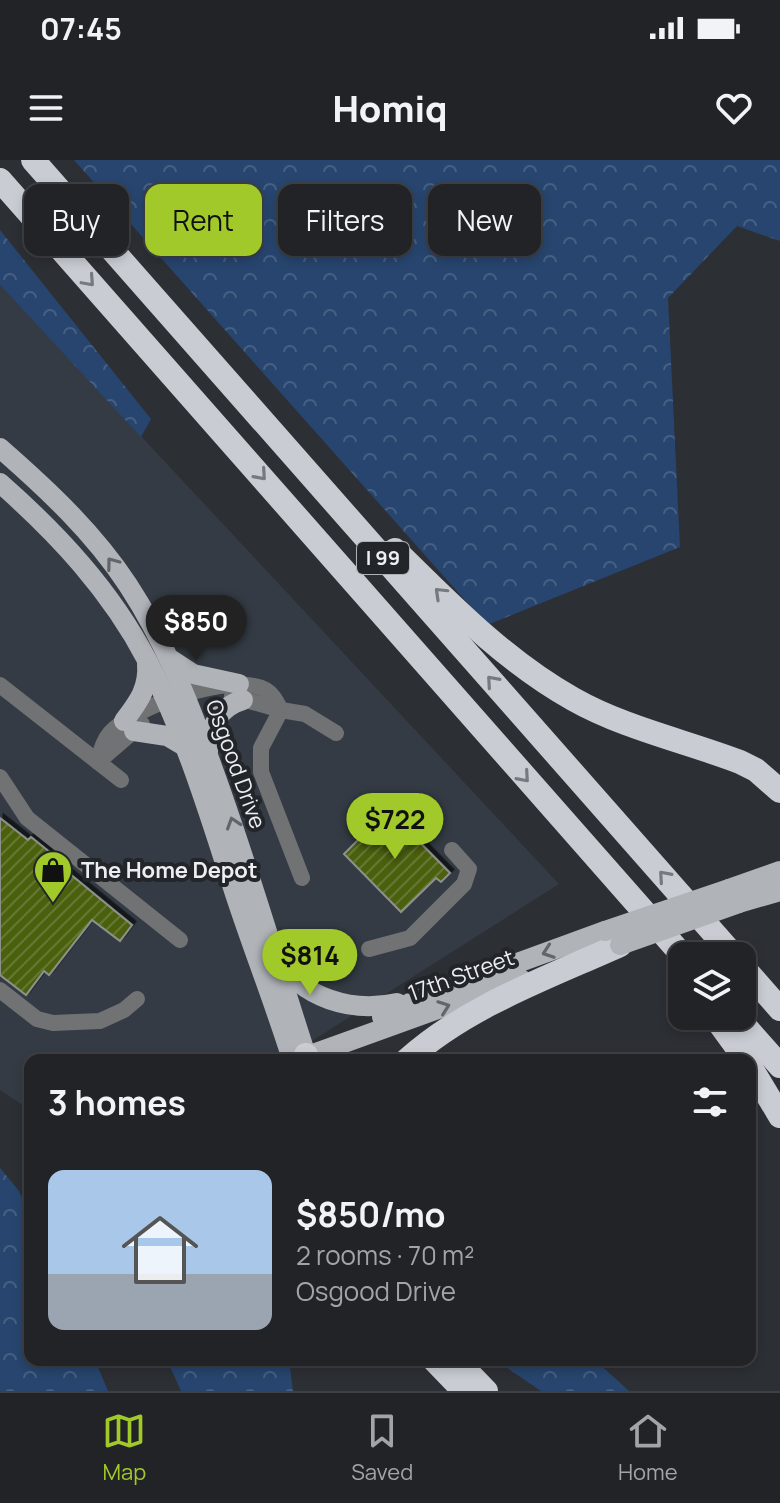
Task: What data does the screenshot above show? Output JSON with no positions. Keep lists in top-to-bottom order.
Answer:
{
  "streets": {
    "highway": ["I 99"],
    "main road": ["Osgood Drive", "17th Street"]
  },
  "places": {
    "shop": ["The Home Depot"]
  },
  "page": {
    "status": "07:45",
    "header": "Homiq",
    "chip": [
      "Buy",
      "Rent",
      "Filters",
      "New"
    ],
    "price": ["$850", "$722", "$814"],
    "heading": "3 homes",
    "list": [
      {
        "name": "$850/mo",
        "note": "2 rooms · 70 m² · Osgood Drive"
      }
    ],
    "tabs": ["Map", "Saved", "Home"]
  }
}
